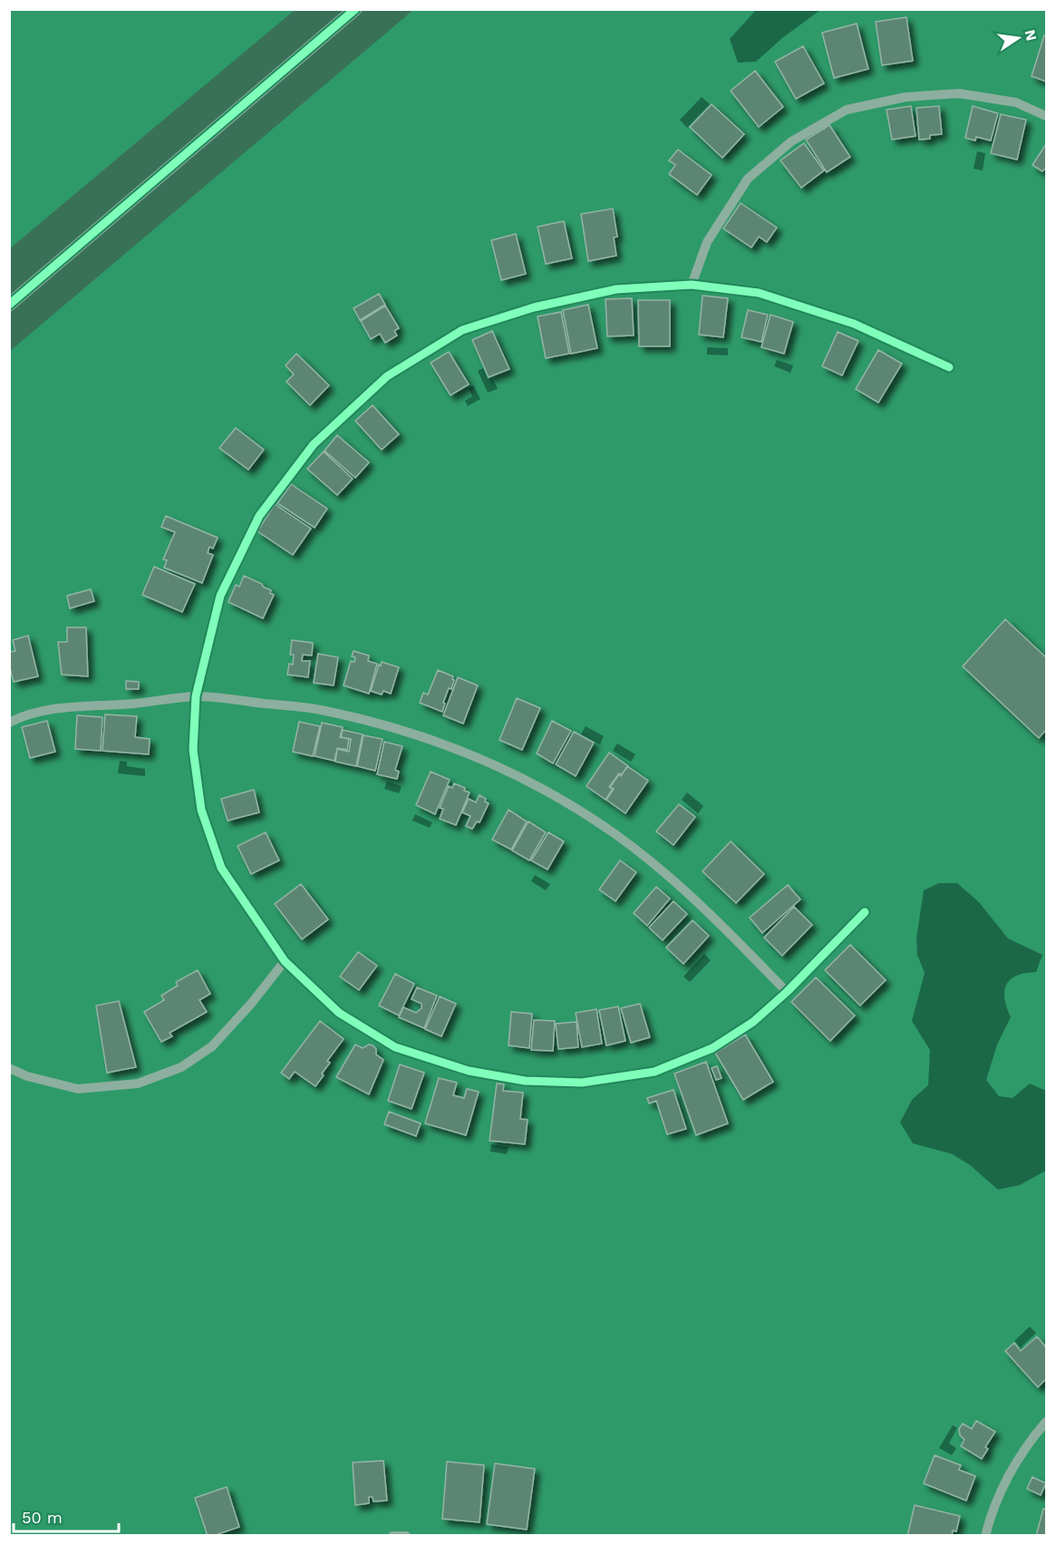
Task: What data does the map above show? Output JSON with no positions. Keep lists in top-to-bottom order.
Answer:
{
  "scale_bar": "50 m",
  "north": "right"
}
